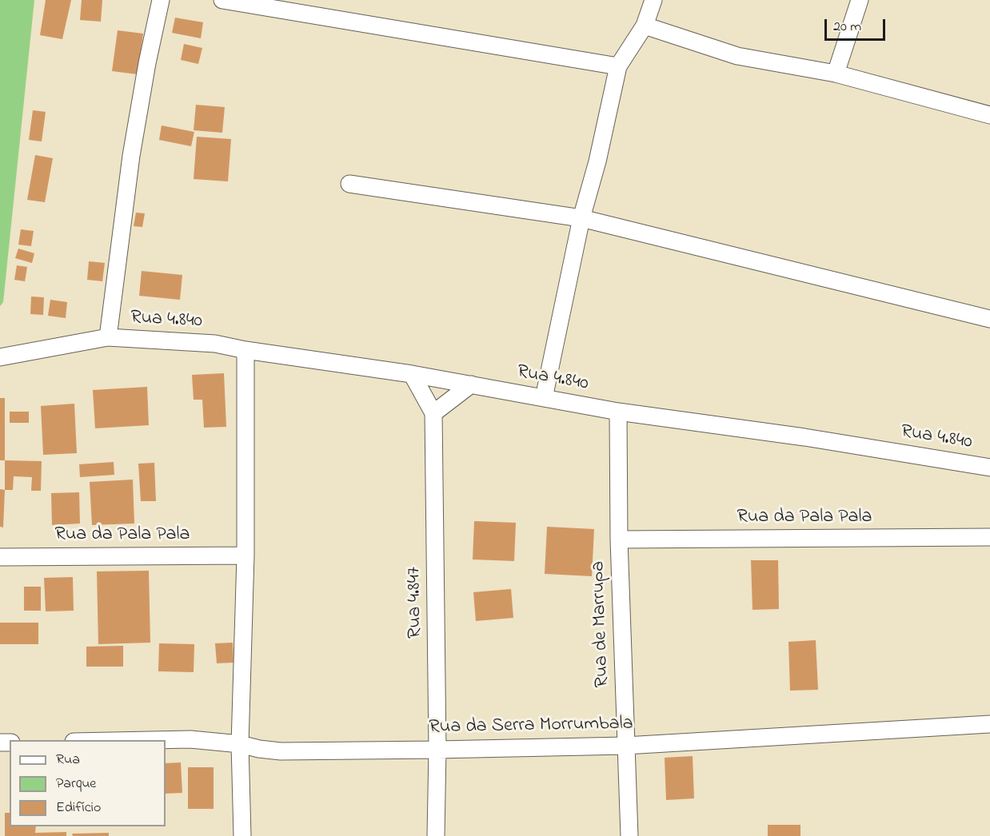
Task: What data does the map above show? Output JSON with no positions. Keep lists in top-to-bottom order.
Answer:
{
  "streets": {
    "street": [
      "Rua 4.840",
      "Rua da Pala Pala",
      "Rua 4.847",
      "Rua de Marrupa",
      "Rua da Serra Morrumbala"
    ]
  },
  "crossings": [
    ["Rua 4.840", "Rua 4.847"],
    ["Rua 4.840", "Rua de Marrupa"],
    ["Rua da Pala Pala", "Rua de Marrupa"],
    ["Rua 4.847", "Rua da Serra Morrumbala"],
    ["Rua de Marrupa", "Rua da Serra Morrumbala"]
  ],
  "legend": ["Rua", "Parque", "Edifício"],
  "scale_bar": "20 m"
}
